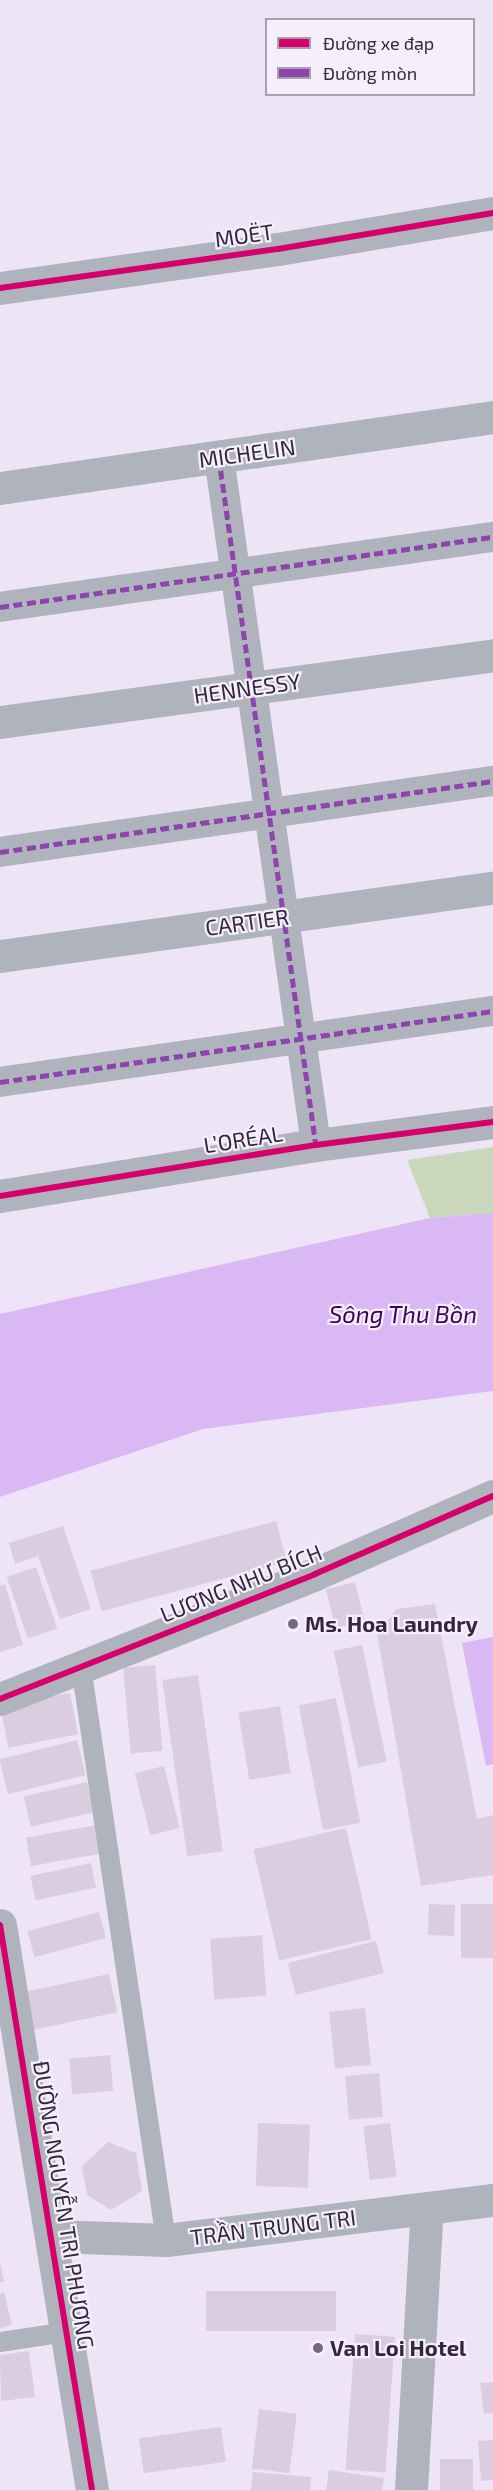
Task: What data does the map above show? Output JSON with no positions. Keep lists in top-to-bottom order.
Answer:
{
  "streets": {
    "street": [
      "MOËT",
      "MICHELIN",
      "HENNESSY",
      "CARTIER",
      "L’ORÉAL",
      "LƯƠNG NHƯ BÍCH",
      "ĐƯỜNG NGUYỄN TRI PHƯƠNG",
      "TRẦN TRUNG TRI"
    ]
  },
  "crossings": [
    ["ĐƯỜNG NGUYỄN TRI PHƯƠNG", "TRẦN TRUNG TRI"]
  ],
  "water": ["Sông Thu Bồn"],
  "places": ["Ms. Hoa Laundry", "Van Loi Hotel"],
  "legend": ["Đường xe đạp", "Đường mòn"]
}
